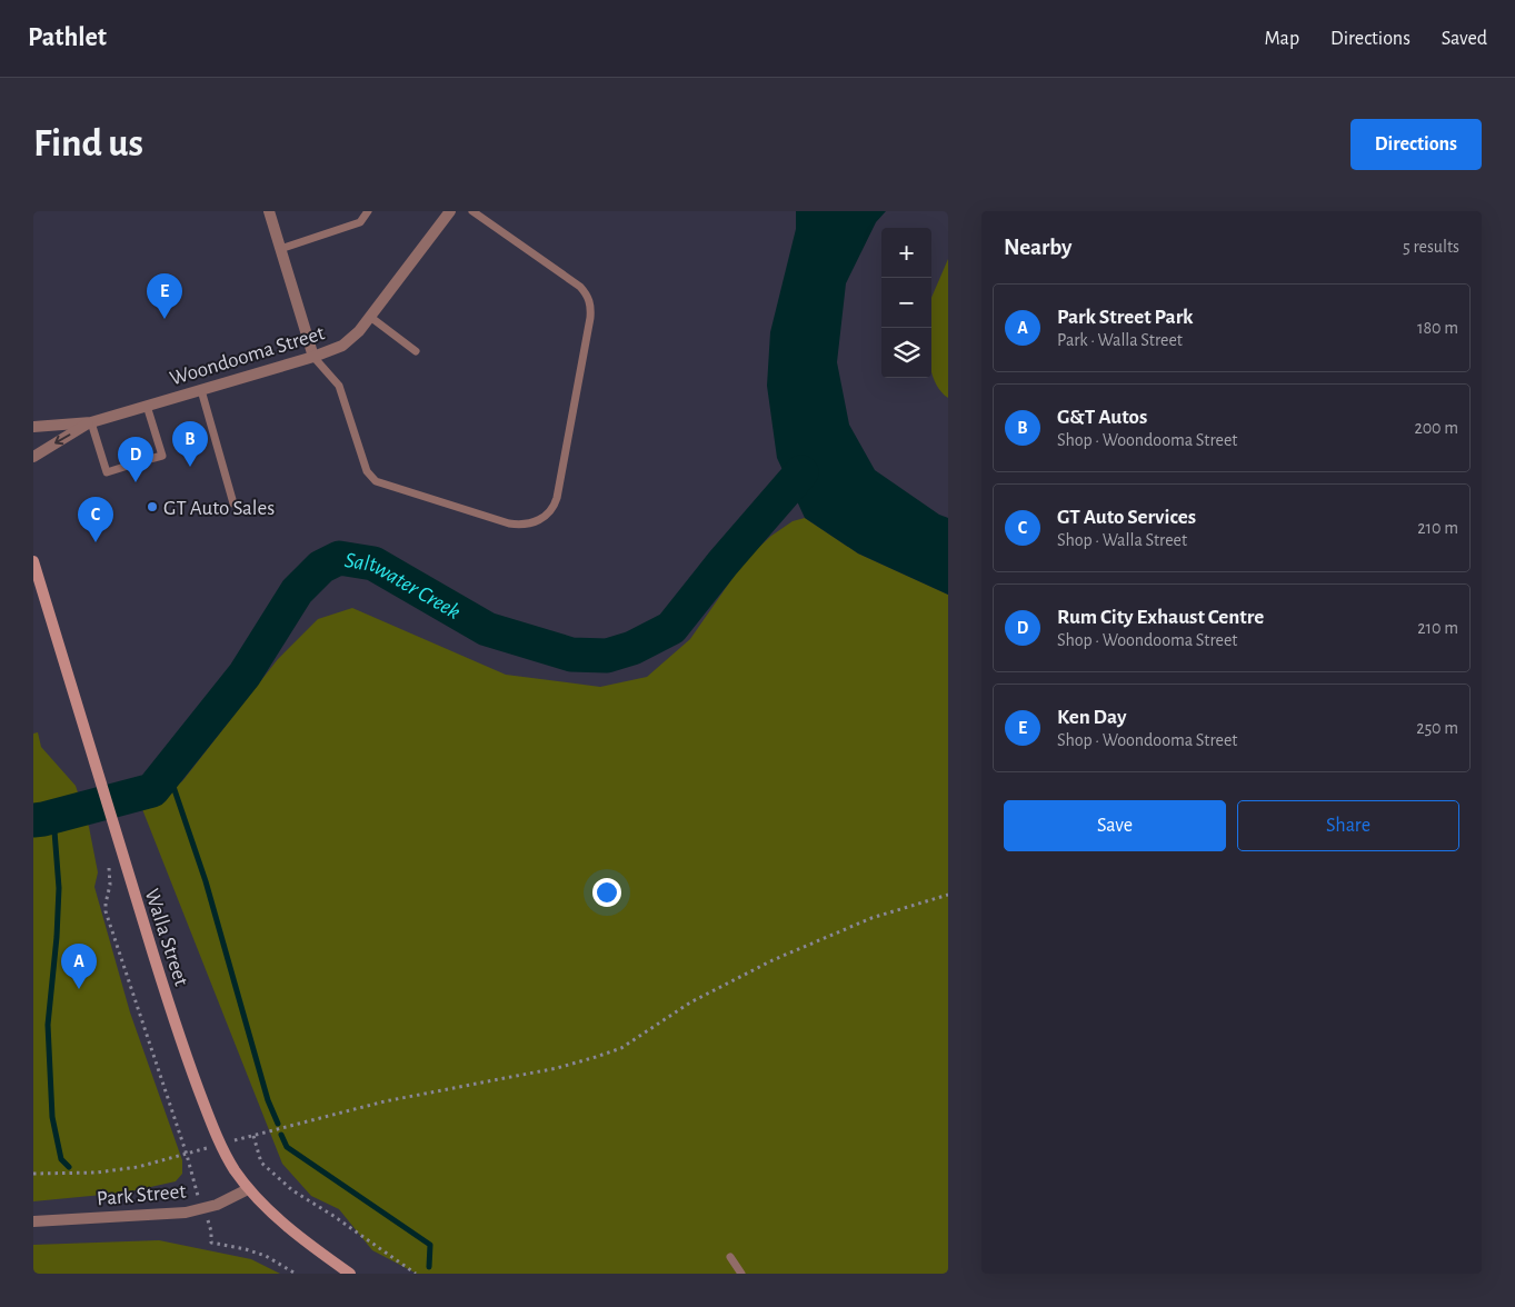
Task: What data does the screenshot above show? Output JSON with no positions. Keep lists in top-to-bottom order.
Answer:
{
  "streets": {
    "street": ["Woondooma Street", "Walla Street", "Park Street"]
  },
  "crossings": [
    ["Walla Street", "Park Street"]
  ],
  "water": ["Saltwater Creek"],
  "places": ["GT Auto Sales"],
  "page": {
    "header": "Pathlet",
    "nav": ["Map", "Directions", "Saved"],
    "buttons": [
      "Directions",
      ["Save", "Share"]
    ],
    "title": "Find us",
    "heading": ["Nearby", "5 results"],
    "map_buttons": ["+", "−"],
    "pins": [
      "E",
      "B",
      "D",
      "C",
      "A"
    ],
    "list": [
      {
        "mark": "A",
        "name": "Park Street Park",
        "note": "Park · Walla Street",
        "value": "180 m"
      },
      {
        "mark": "B",
        "name": "G&T Autos",
        "note": "Shop · Woondooma Street",
        "value": "200 m"
      },
      {
        "mark": "C",
        "name": "GT Auto Services",
        "note": "Shop · Walla Street",
        "value": "210 m"
      },
      {
        "mark": "D",
        "name": "Rum City Exhaust Centre",
        "note": "Shop · Woondooma Street",
        "value": "210 m"
      },
      {
        "mark": "E",
        "name": "Ken Day",
        "note": "Shop · Woondooma Street",
        "value": "250 m"
      }
    ]
  }
}
